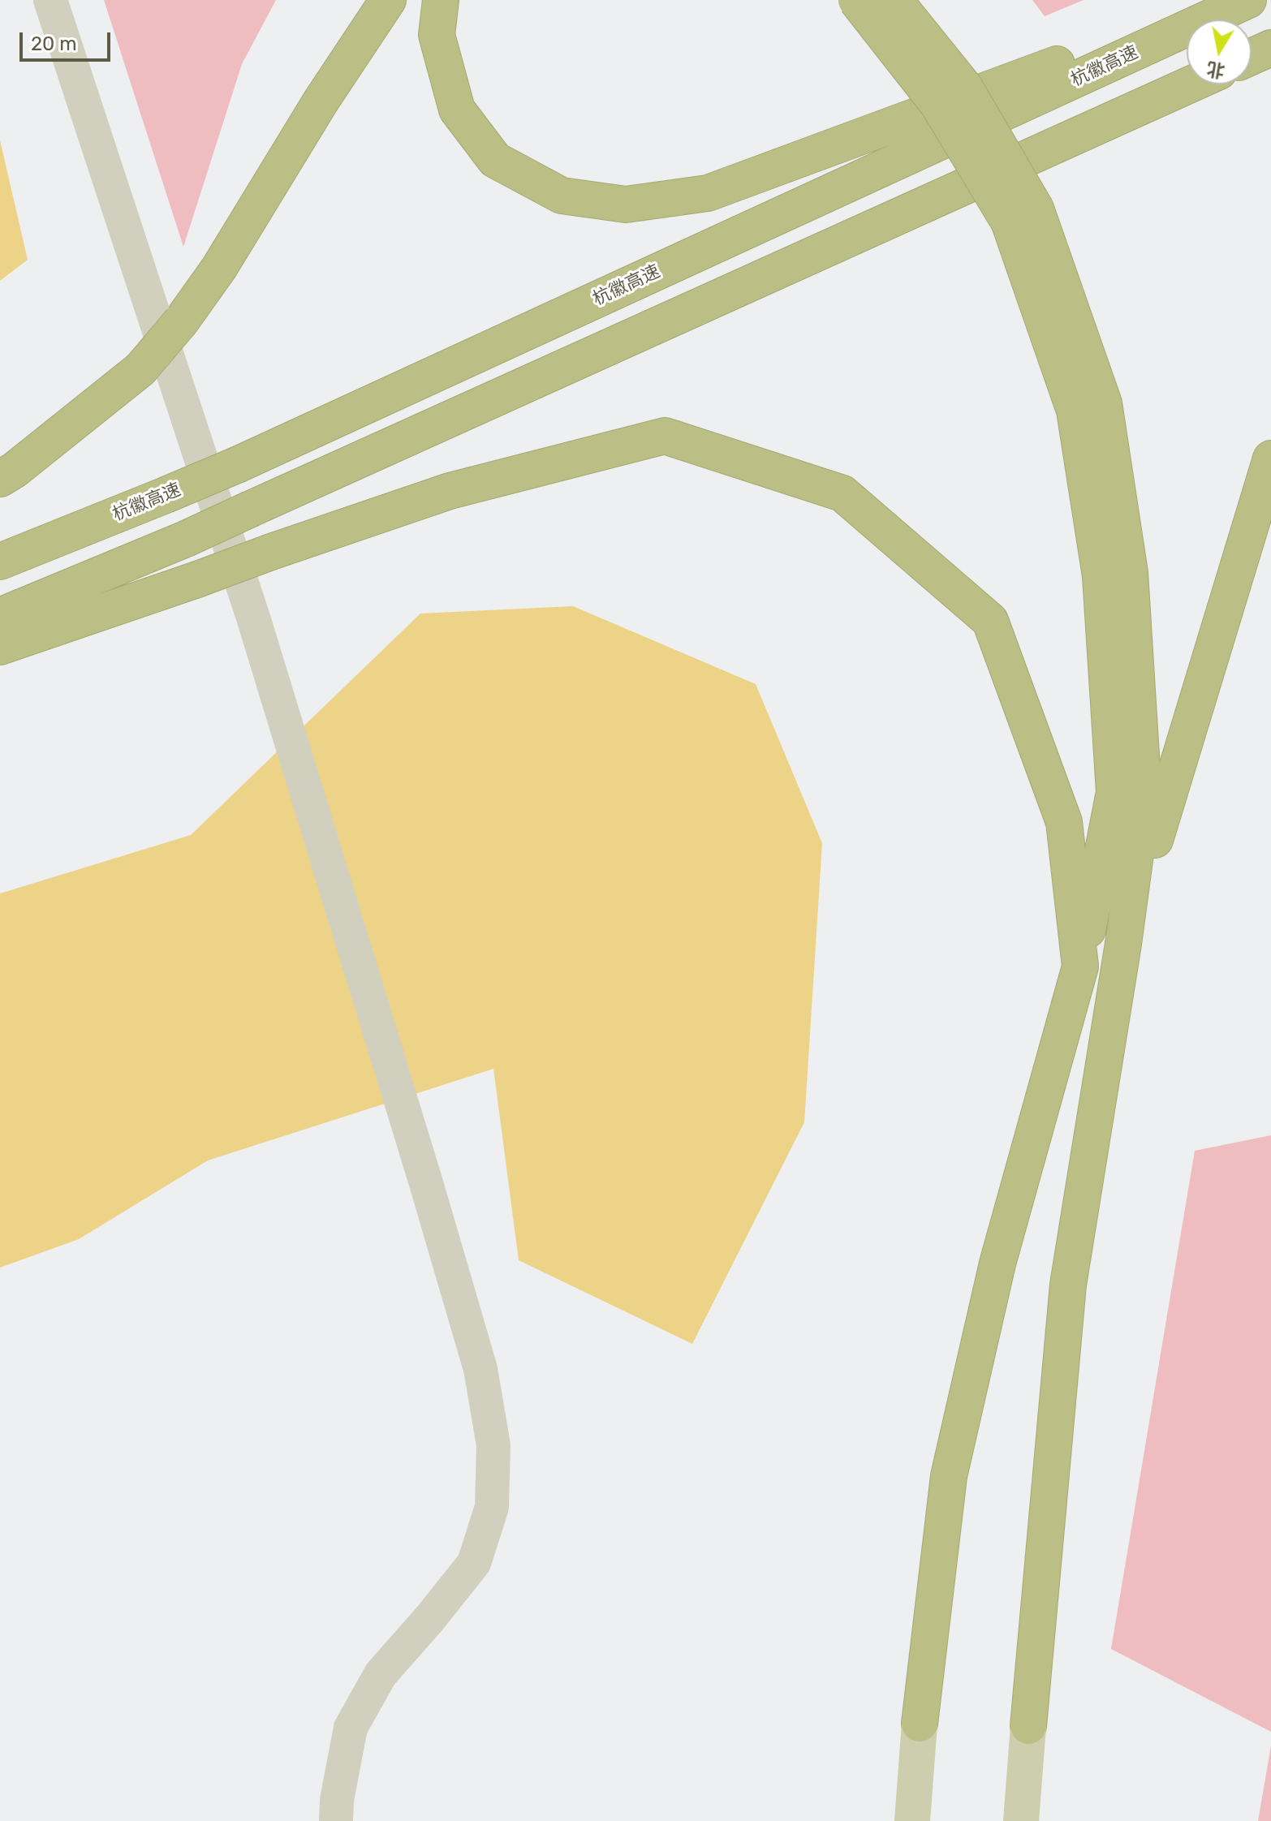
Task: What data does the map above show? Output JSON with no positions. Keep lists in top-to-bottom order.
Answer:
{
  "streets": {
    "highway": ["杭徽高速"]
  },
  "scale_bar": "20 m",
  "north": "bottom"
}
